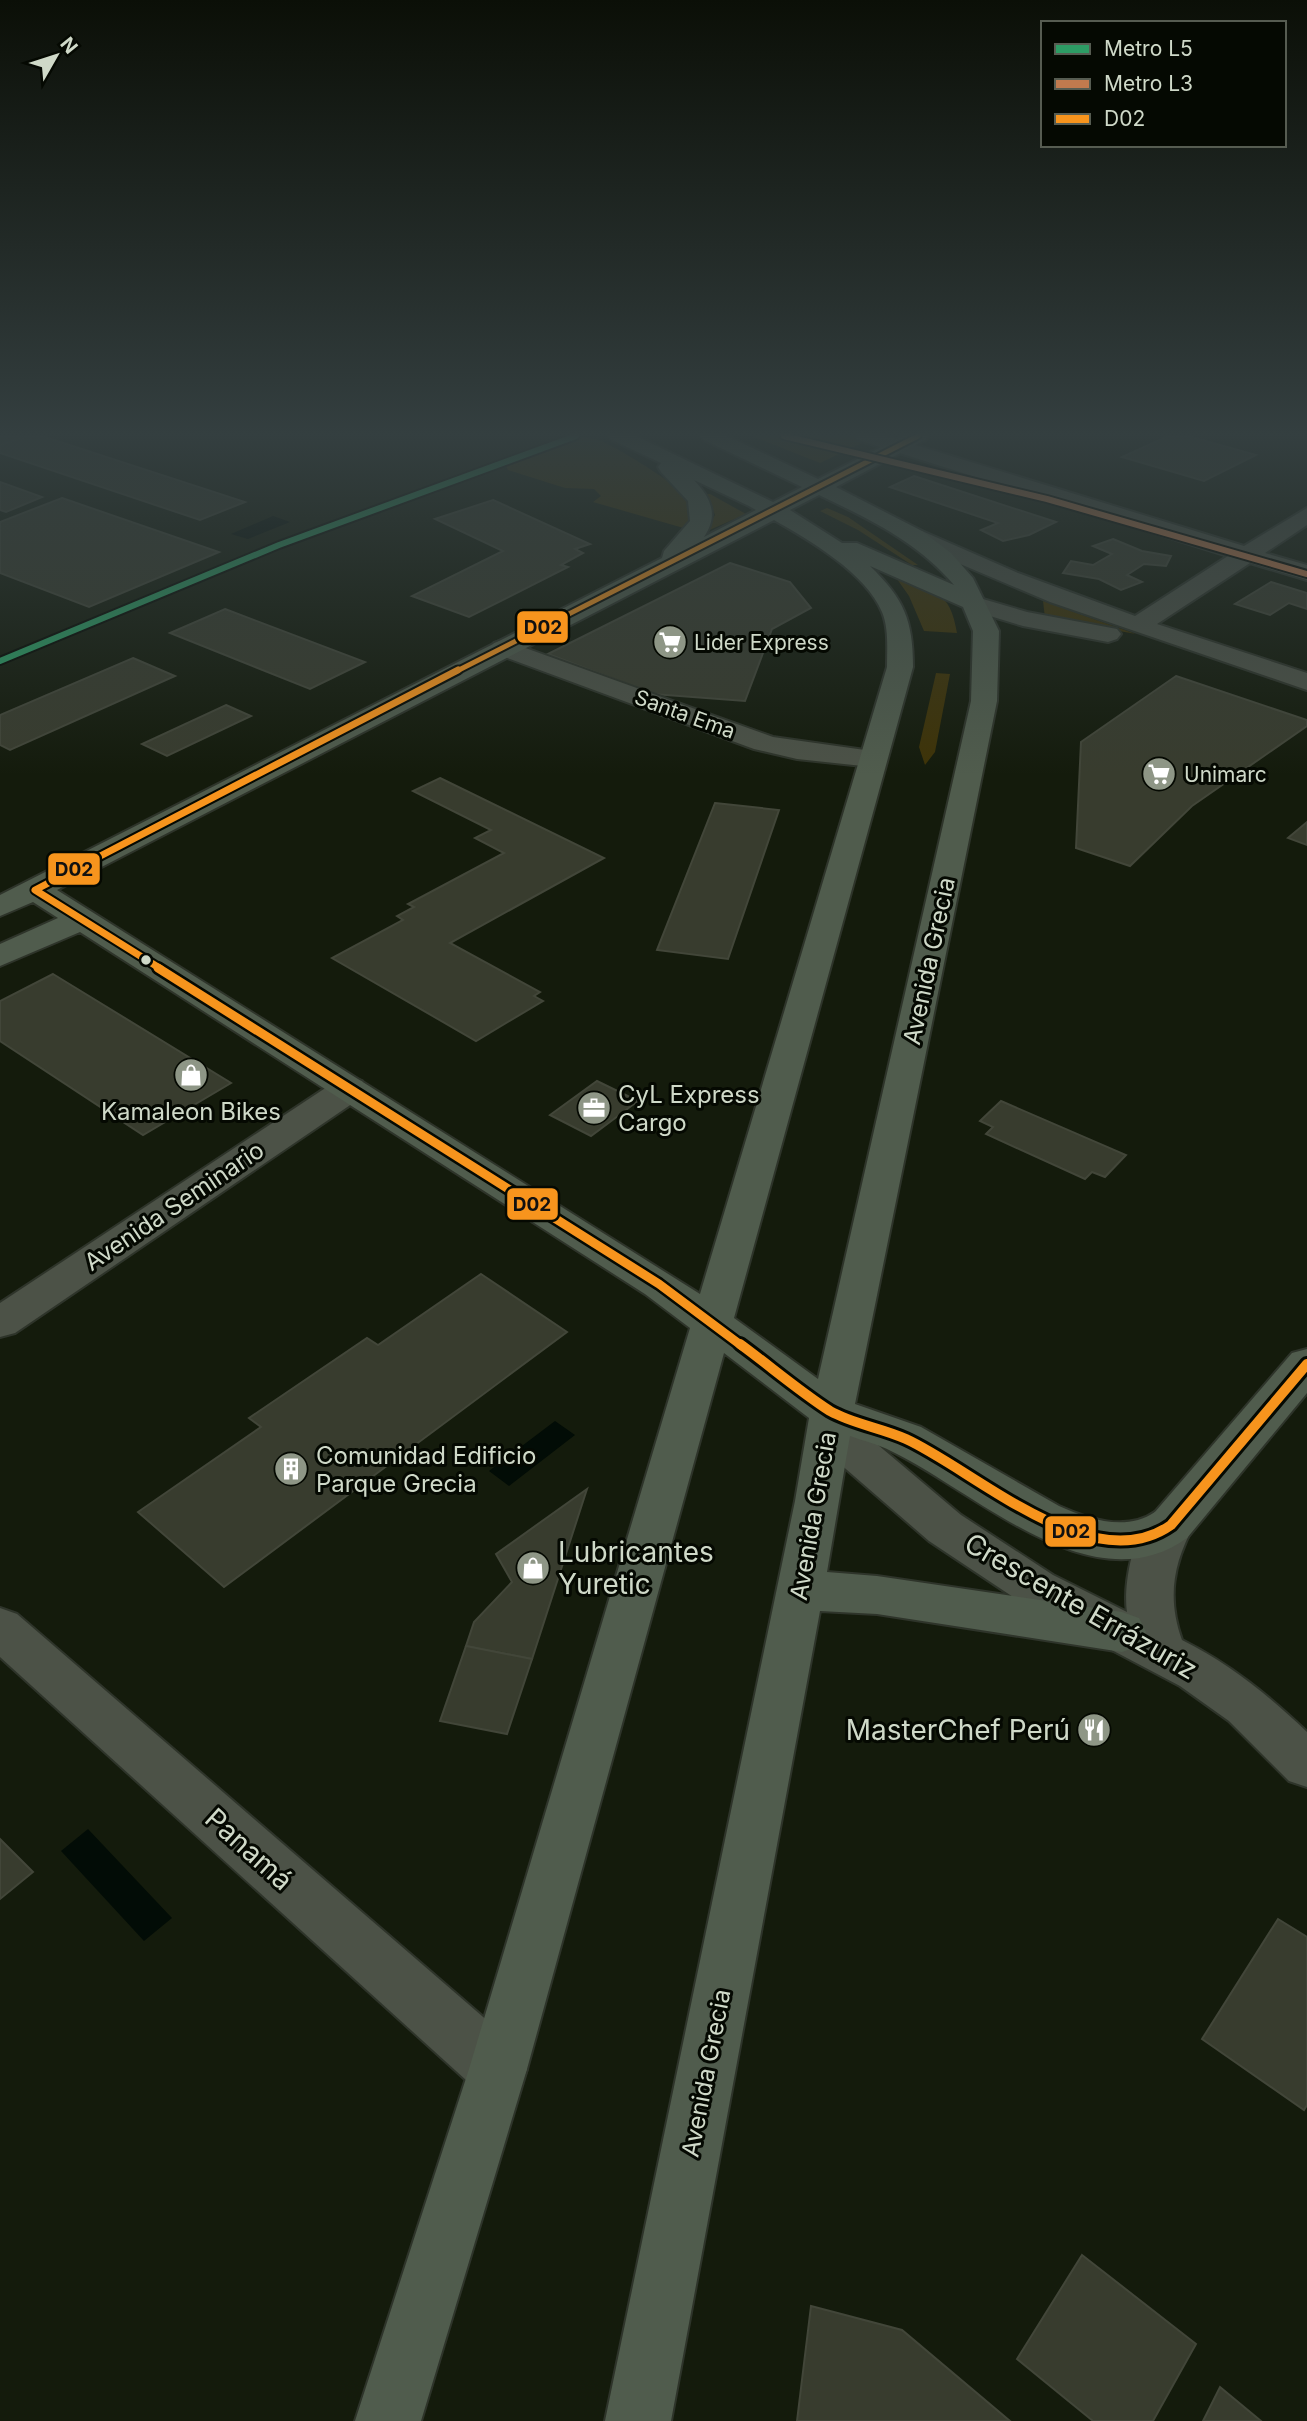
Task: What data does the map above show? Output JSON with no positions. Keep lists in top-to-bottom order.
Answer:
{
  "streets": {
    "main road": ["Avenida Grecia", "Crescente Errázuriz"],
    "street": ["Santa Ema", "Avenida Seminario", "Panamá"]
  },
  "crossings": [
    ["Avenida Grecia", "Crescente Errázuriz"],
    ["Avenida Seminario", "Crescente Errázuriz"]
  ],
  "places": {
    "supermarket": ["Lider Express", "Unimarc"],
    "shop": ["Kamaleon Bikes", "Lubricantes Yuretic"],
    "office": ["CyL Express Cargo"],
    "building": ["Comunidad Edificio Parque Grecia"],
    "restaurant": ["MasterChef Perú"]
  },
  "lines": ["metro line L5", "metro line L3", "transit line D02"],
  "legend": ["Metro L5", "Metro L3", "D02"],
  "north": "top right"
}
